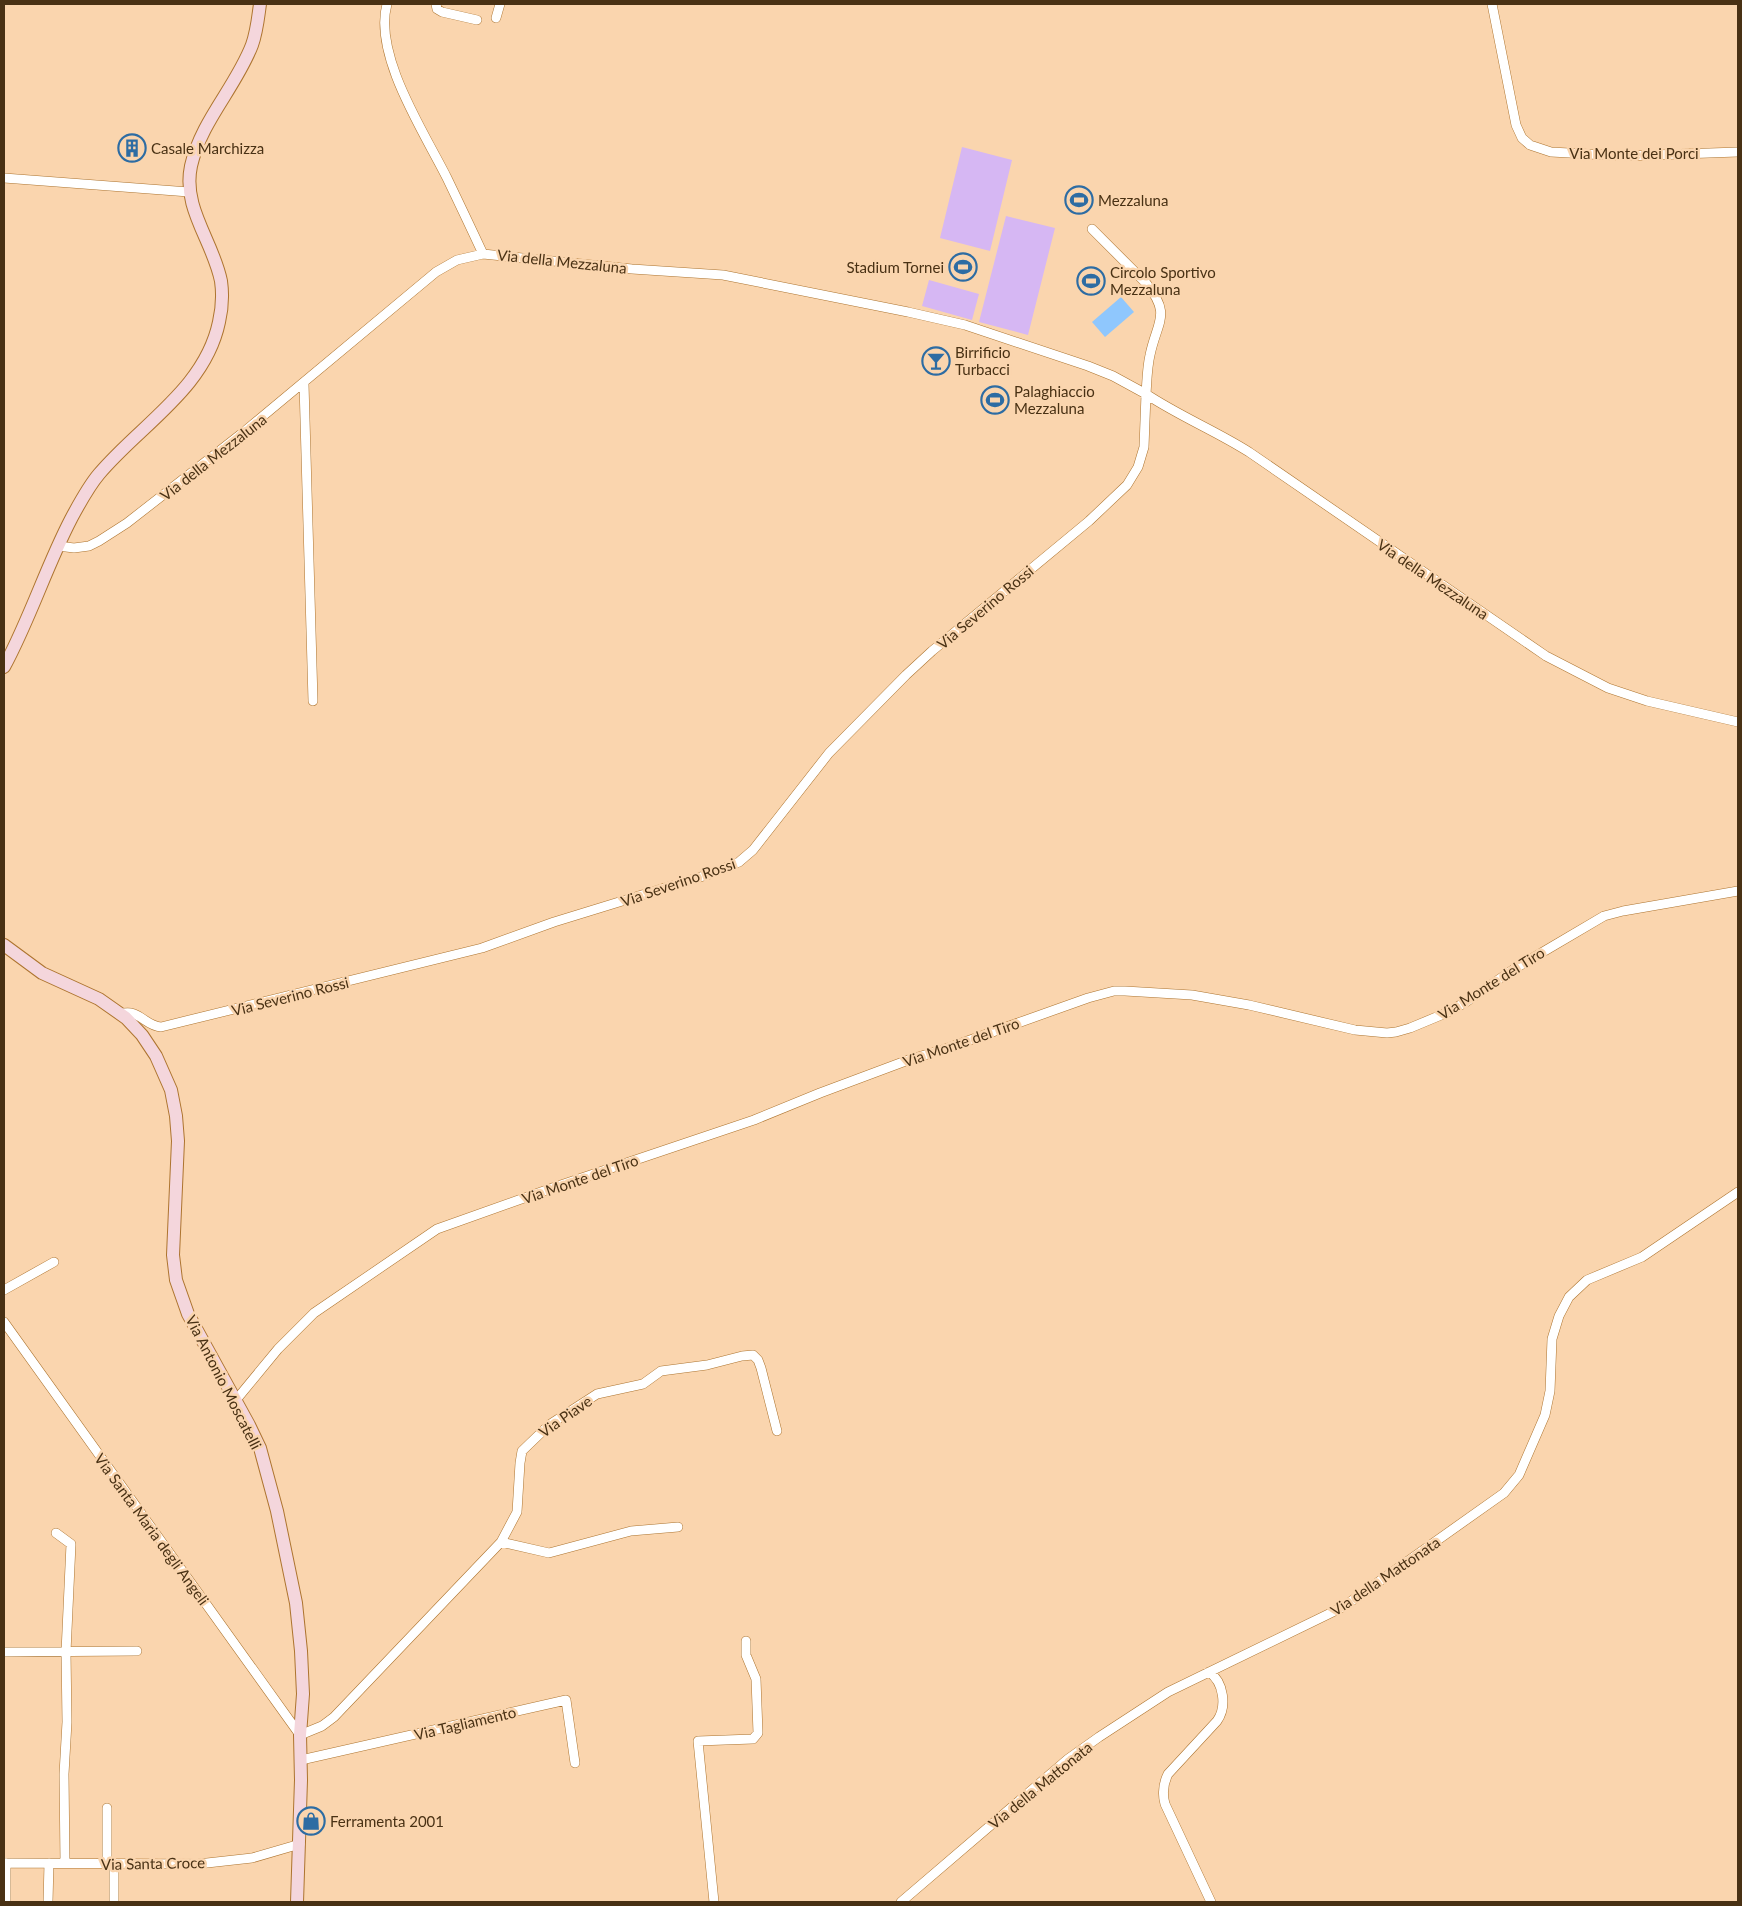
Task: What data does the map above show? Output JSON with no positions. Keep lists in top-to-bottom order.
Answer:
{
  "streets": {
    "street": [
      "Via Monte dei Porci",
      "Via della Mezzaluna",
      "Via Severino Rossi",
      "Via Monte del Tiro",
      "Via Antonio Moscatelli",
      "Via Piave",
      "Via Santa Maria degli Angeli",
      "Via della Mattonata",
      "Via Tagliamento",
      "Via Santa Croce"
    ]
  },
  "crossings": [
    ["Via della Mezzaluna", "Via Severino Rossi"],
    ["Via Severino Rossi", "Via Antonio Moscatelli"],
    ["Via Monte del Tiro", "Via Antonio Moscatelli"],
    ["Via Antonio Moscatelli", "Via Piave"],
    ["Via Antonio Moscatelli", "Via Santa Maria degli Angeli"],
    ["Via Antonio Moscatelli", "Via Tagliamento"],
    ["Via Antonio Moscatelli", "Via Santa Croce"],
    ["Via Piave", "Via Santa Maria degli Angeli"]
  ],
  "places": {
    "building": ["Casale Marchizza"],
    "sports": [
      "Mezzaluna",
      "Stadium Tornei",
      "Circolo Sportivo Mezzaluna",
      "Palaghiaccio Mezzaluna"
    ],
    "bar": ["Birrificio Turbacci"],
    "shop": ["Ferramenta 2001"]
  }
}
